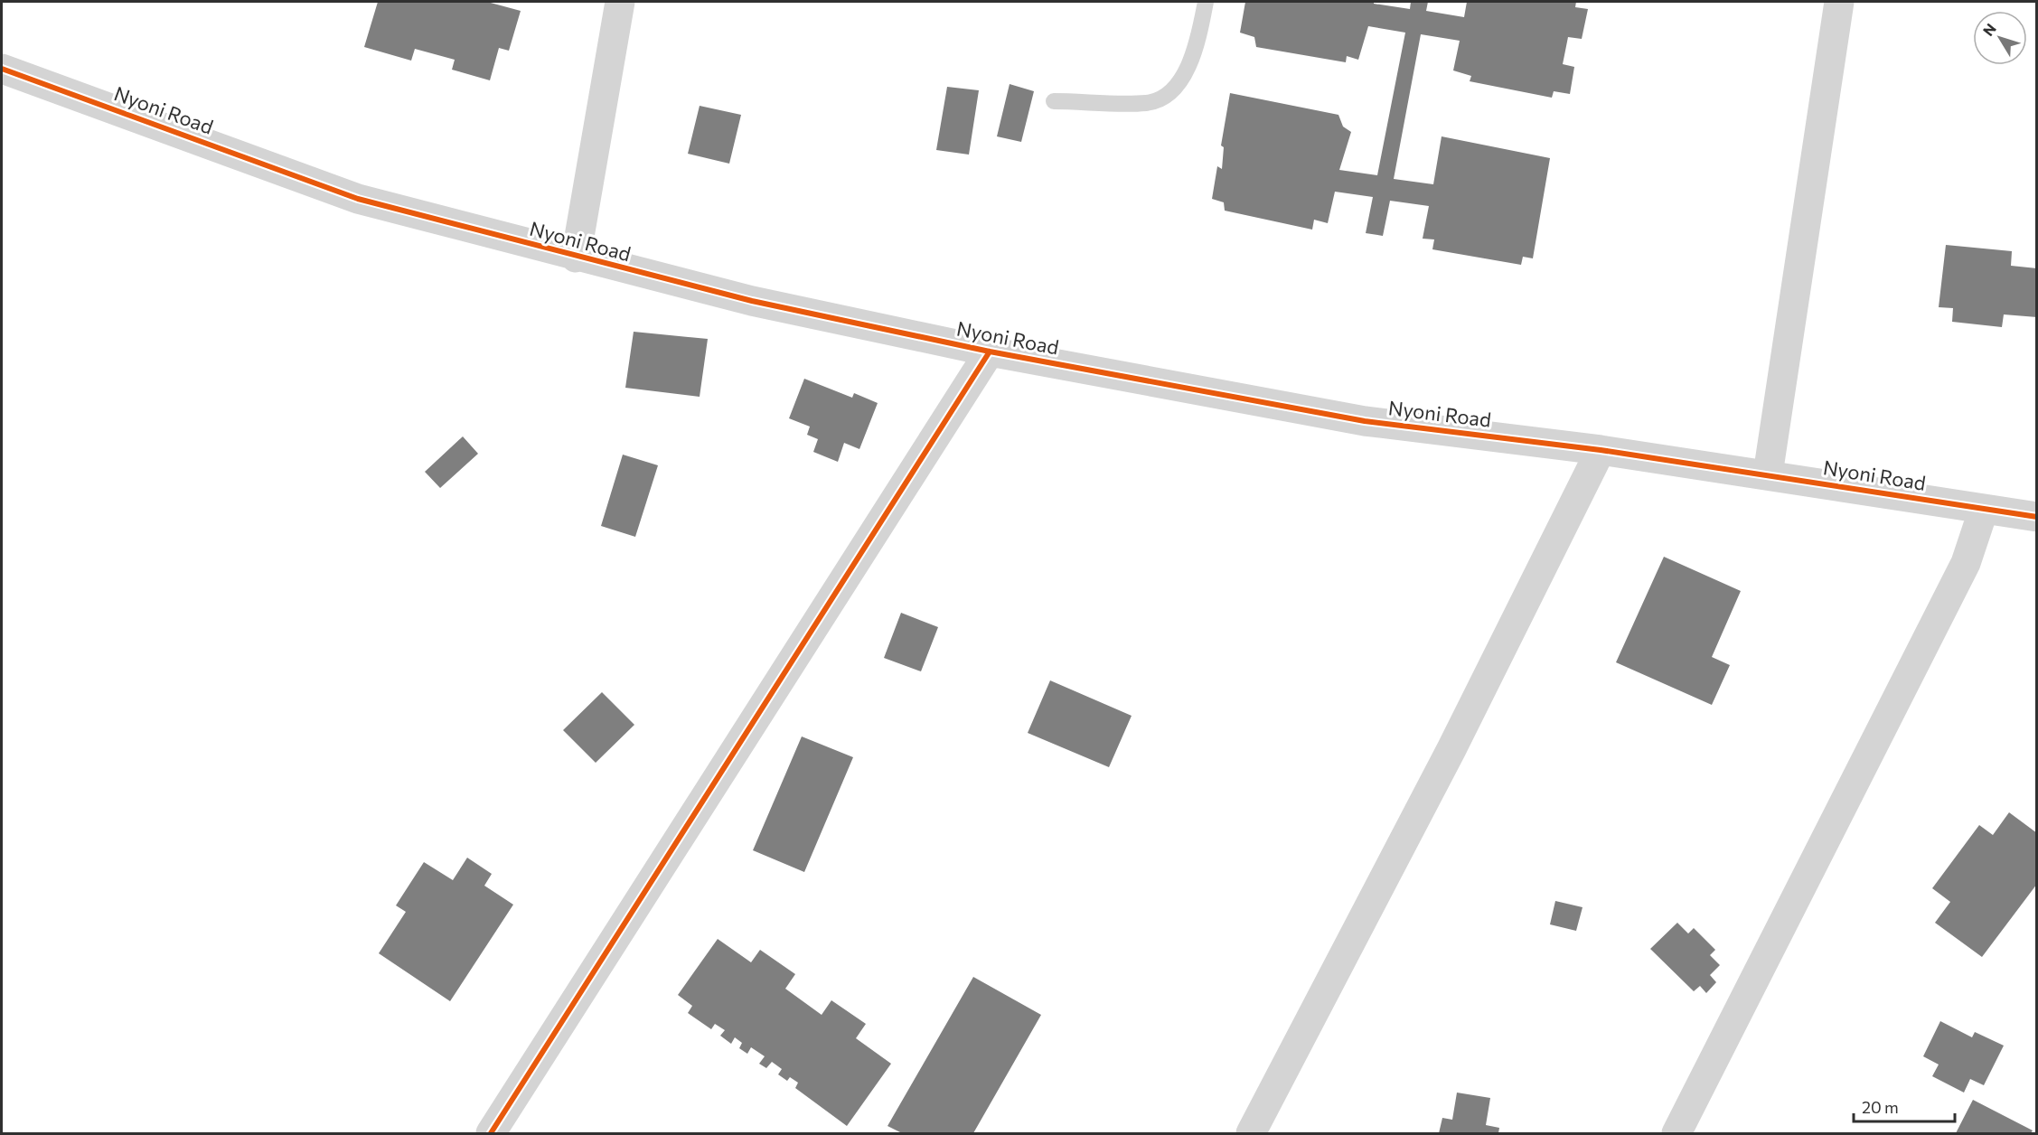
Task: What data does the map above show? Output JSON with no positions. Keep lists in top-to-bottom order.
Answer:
{
  "streets": {
    "street": ["Nyoni Road"]
  },
  "scale_bar": "20 m",
  "north": "top left"
}
